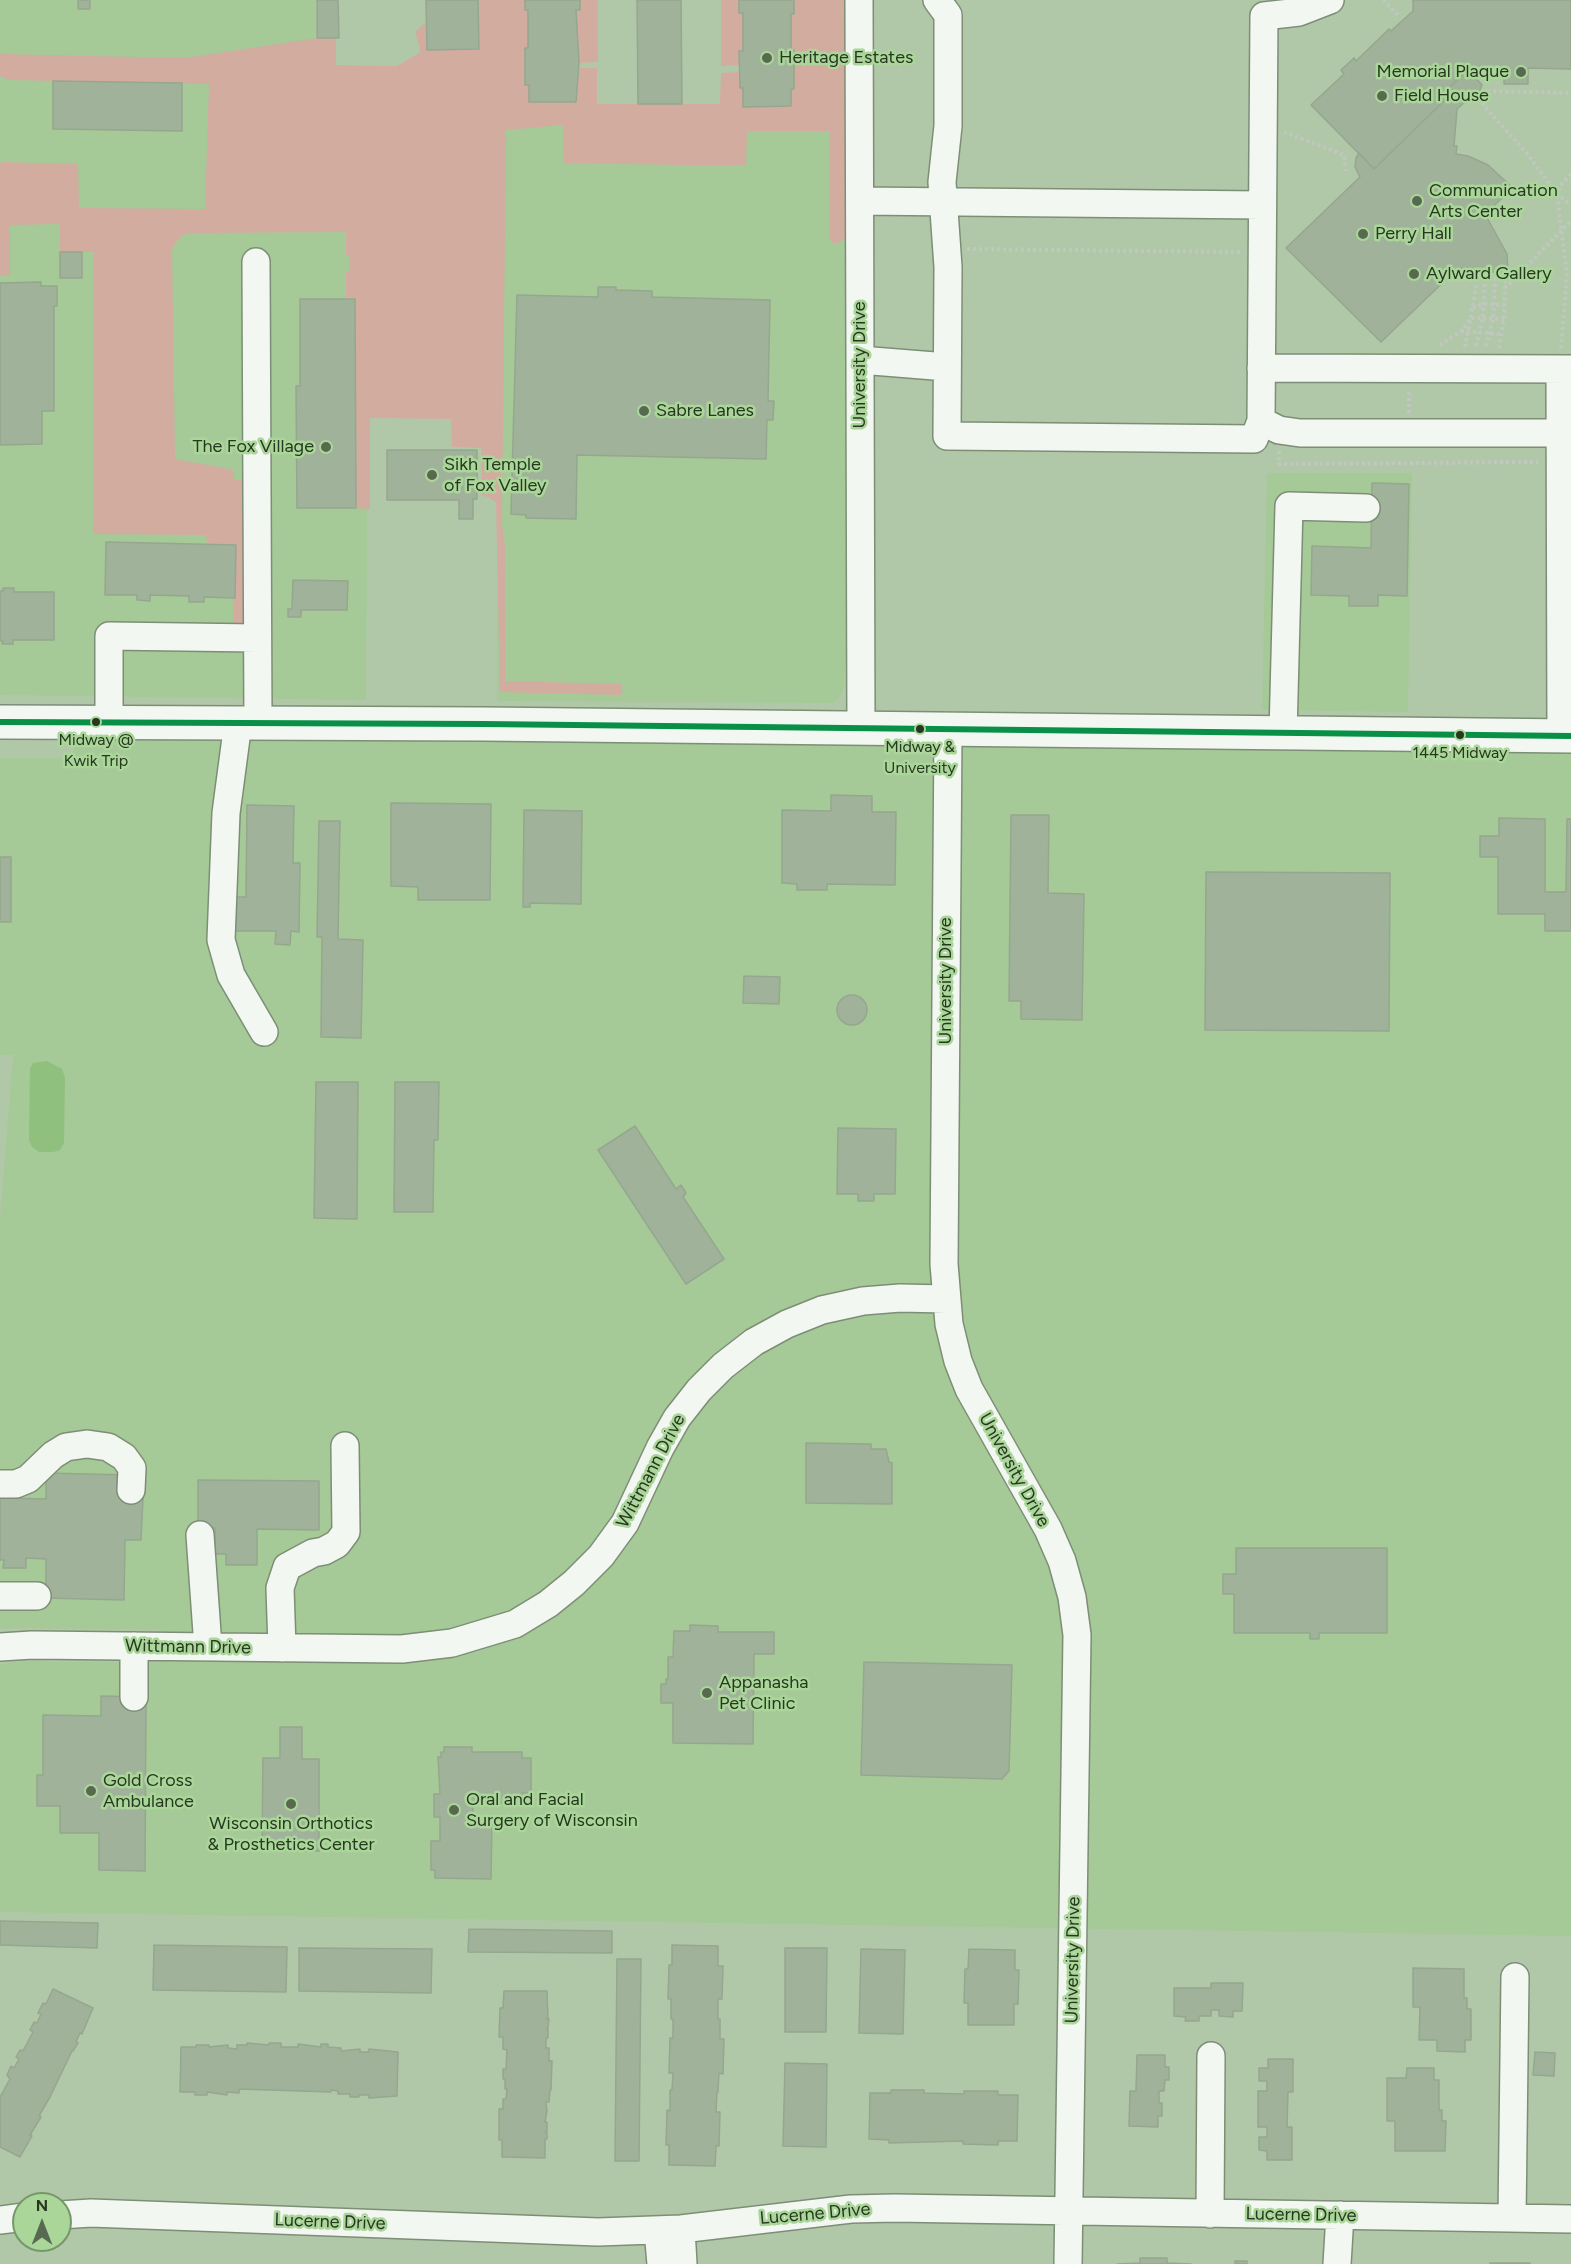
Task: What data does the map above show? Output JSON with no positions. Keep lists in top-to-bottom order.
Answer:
{
  "streets": {
    "street": ["University Drive", "Wittmann Drive", "Lucerne Drive"]
  },
  "crossings": [
    ["University Drive", "Wittmann Drive"],
    ["University Drive", "Lucerne Drive"]
  ],
  "places": [
    "Heritage Estates",
    "Memorial Plaque",
    "Field House",
    "Communication Arts Center",
    "Perry Hall",
    "Aylward Gallery",
    "Sabre Lanes",
    "The Fox Village",
    "Sikh Temple of Fox Valley",
    "Midway @ Kwik Trip",
    "Midway & University",
    "1445 Midway",
    "Appanasha Pet Clinic",
    "Gold Cross Ambulance",
    "Wisconsin Orthotics & Prosthetics Center",
    "Oral and Facial Surgery of Wisconsin"
  ],
  "north": "top"
}
